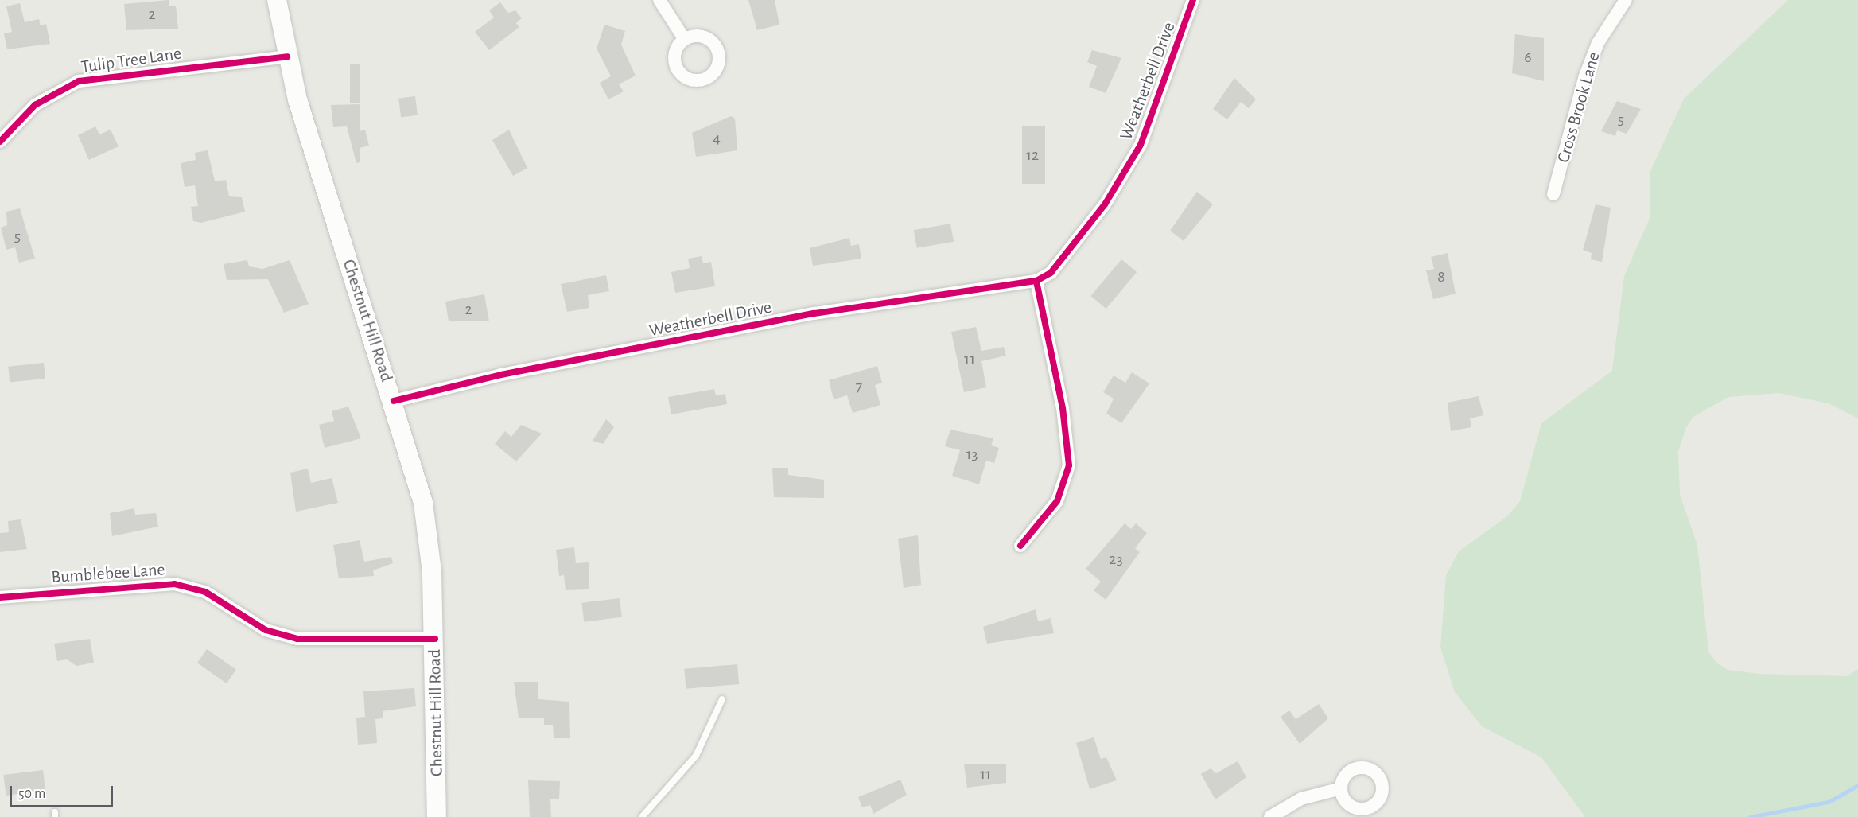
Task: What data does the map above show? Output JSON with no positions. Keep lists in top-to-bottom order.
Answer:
{
  "streets": {
    "main road": ["Chestnut Hill Road"],
    "street": [
      "Tulip Tree Lane",
      "Weatherbell Drive",
      "Cross Brook Lane",
      "Bumblebee Lane"
    ]
  },
  "crossings": [
    ["Tulip Tree Lane", "Chestnut Hill Road"],
    ["Weatherbell Drive", "Chestnut Hill Road"],
    ["Chestnut Hill Road", "Bumblebee Lane"]
  ],
  "house_numbers": [
    "2",
    "6",
    "5",
    "4",
    "12",
    "5",
    "8",
    "2",
    "11",
    "7",
    "13",
    "23",
    "11"
  ],
  "scale_bar": "50 m"
}
